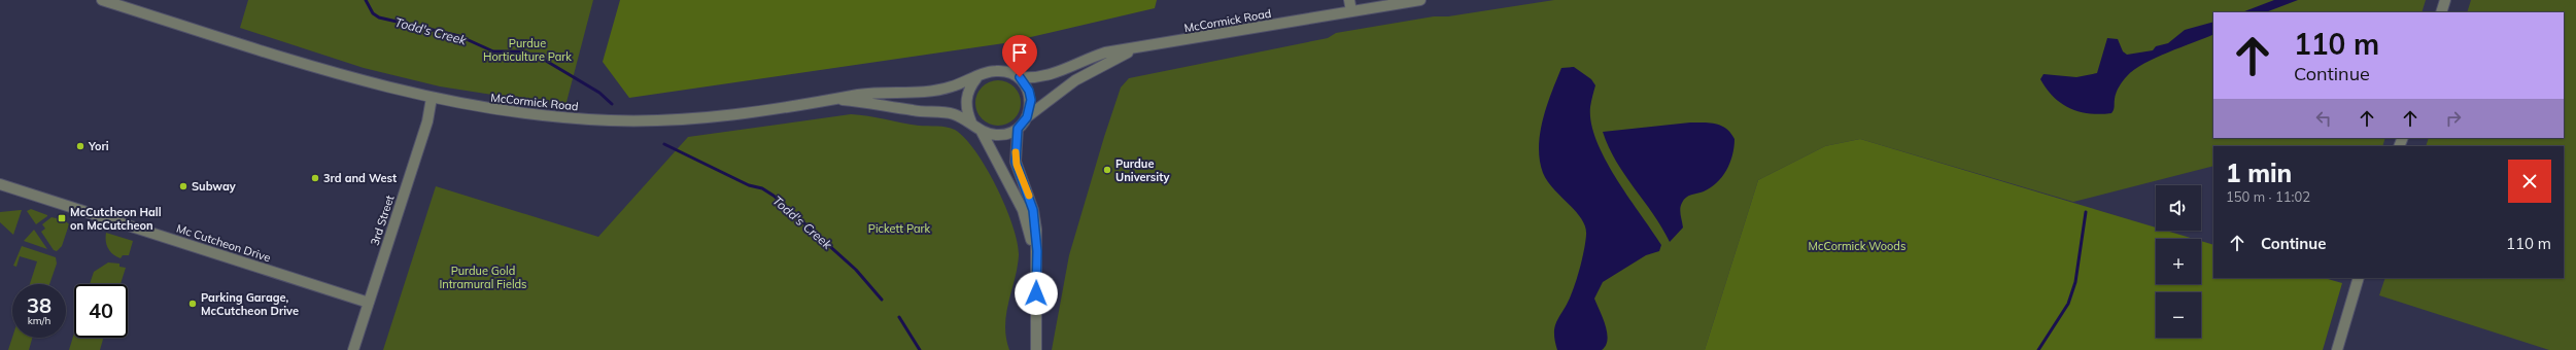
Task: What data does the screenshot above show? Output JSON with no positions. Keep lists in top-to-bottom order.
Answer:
{
  "streets": {
    "street": ["McCormick Road", "3rd Street", "Mc Cutcheon Drive"]
  },
  "crossings": [
    ["McCormick Road", "3rd Street"],
    ["3rd Street", "Mc Cutcheon Drive"]
  ],
  "water": ["Todd's Creek"],
  "parks": [
    "Purdue Horticulture Park",
    "Pickett Park",
    "McCormick Woods",
    "Purdue Gold Intramural Fields"
  ],
  "places": {
    "other": [
      "Yori",
      "Purdue University",
      "3rd and West",
      "Subway",
      "Parking Garage, McCutcheon Drive"
    ],
    "transit": ["McCutcheon Hall on McCutcheon"]
  },
  "page": {
    "turn": ["110 m", "Continue"],
    "heading": ["1 min", "150 m · 11:02"],
    "map_buttons": ["+", "−"],
    "list": [
      {
        "name": "Continue",
        "value": "110 m"
      }
    ],
    "speed": "38 km/h",
    "limit": "40"
  }
}
